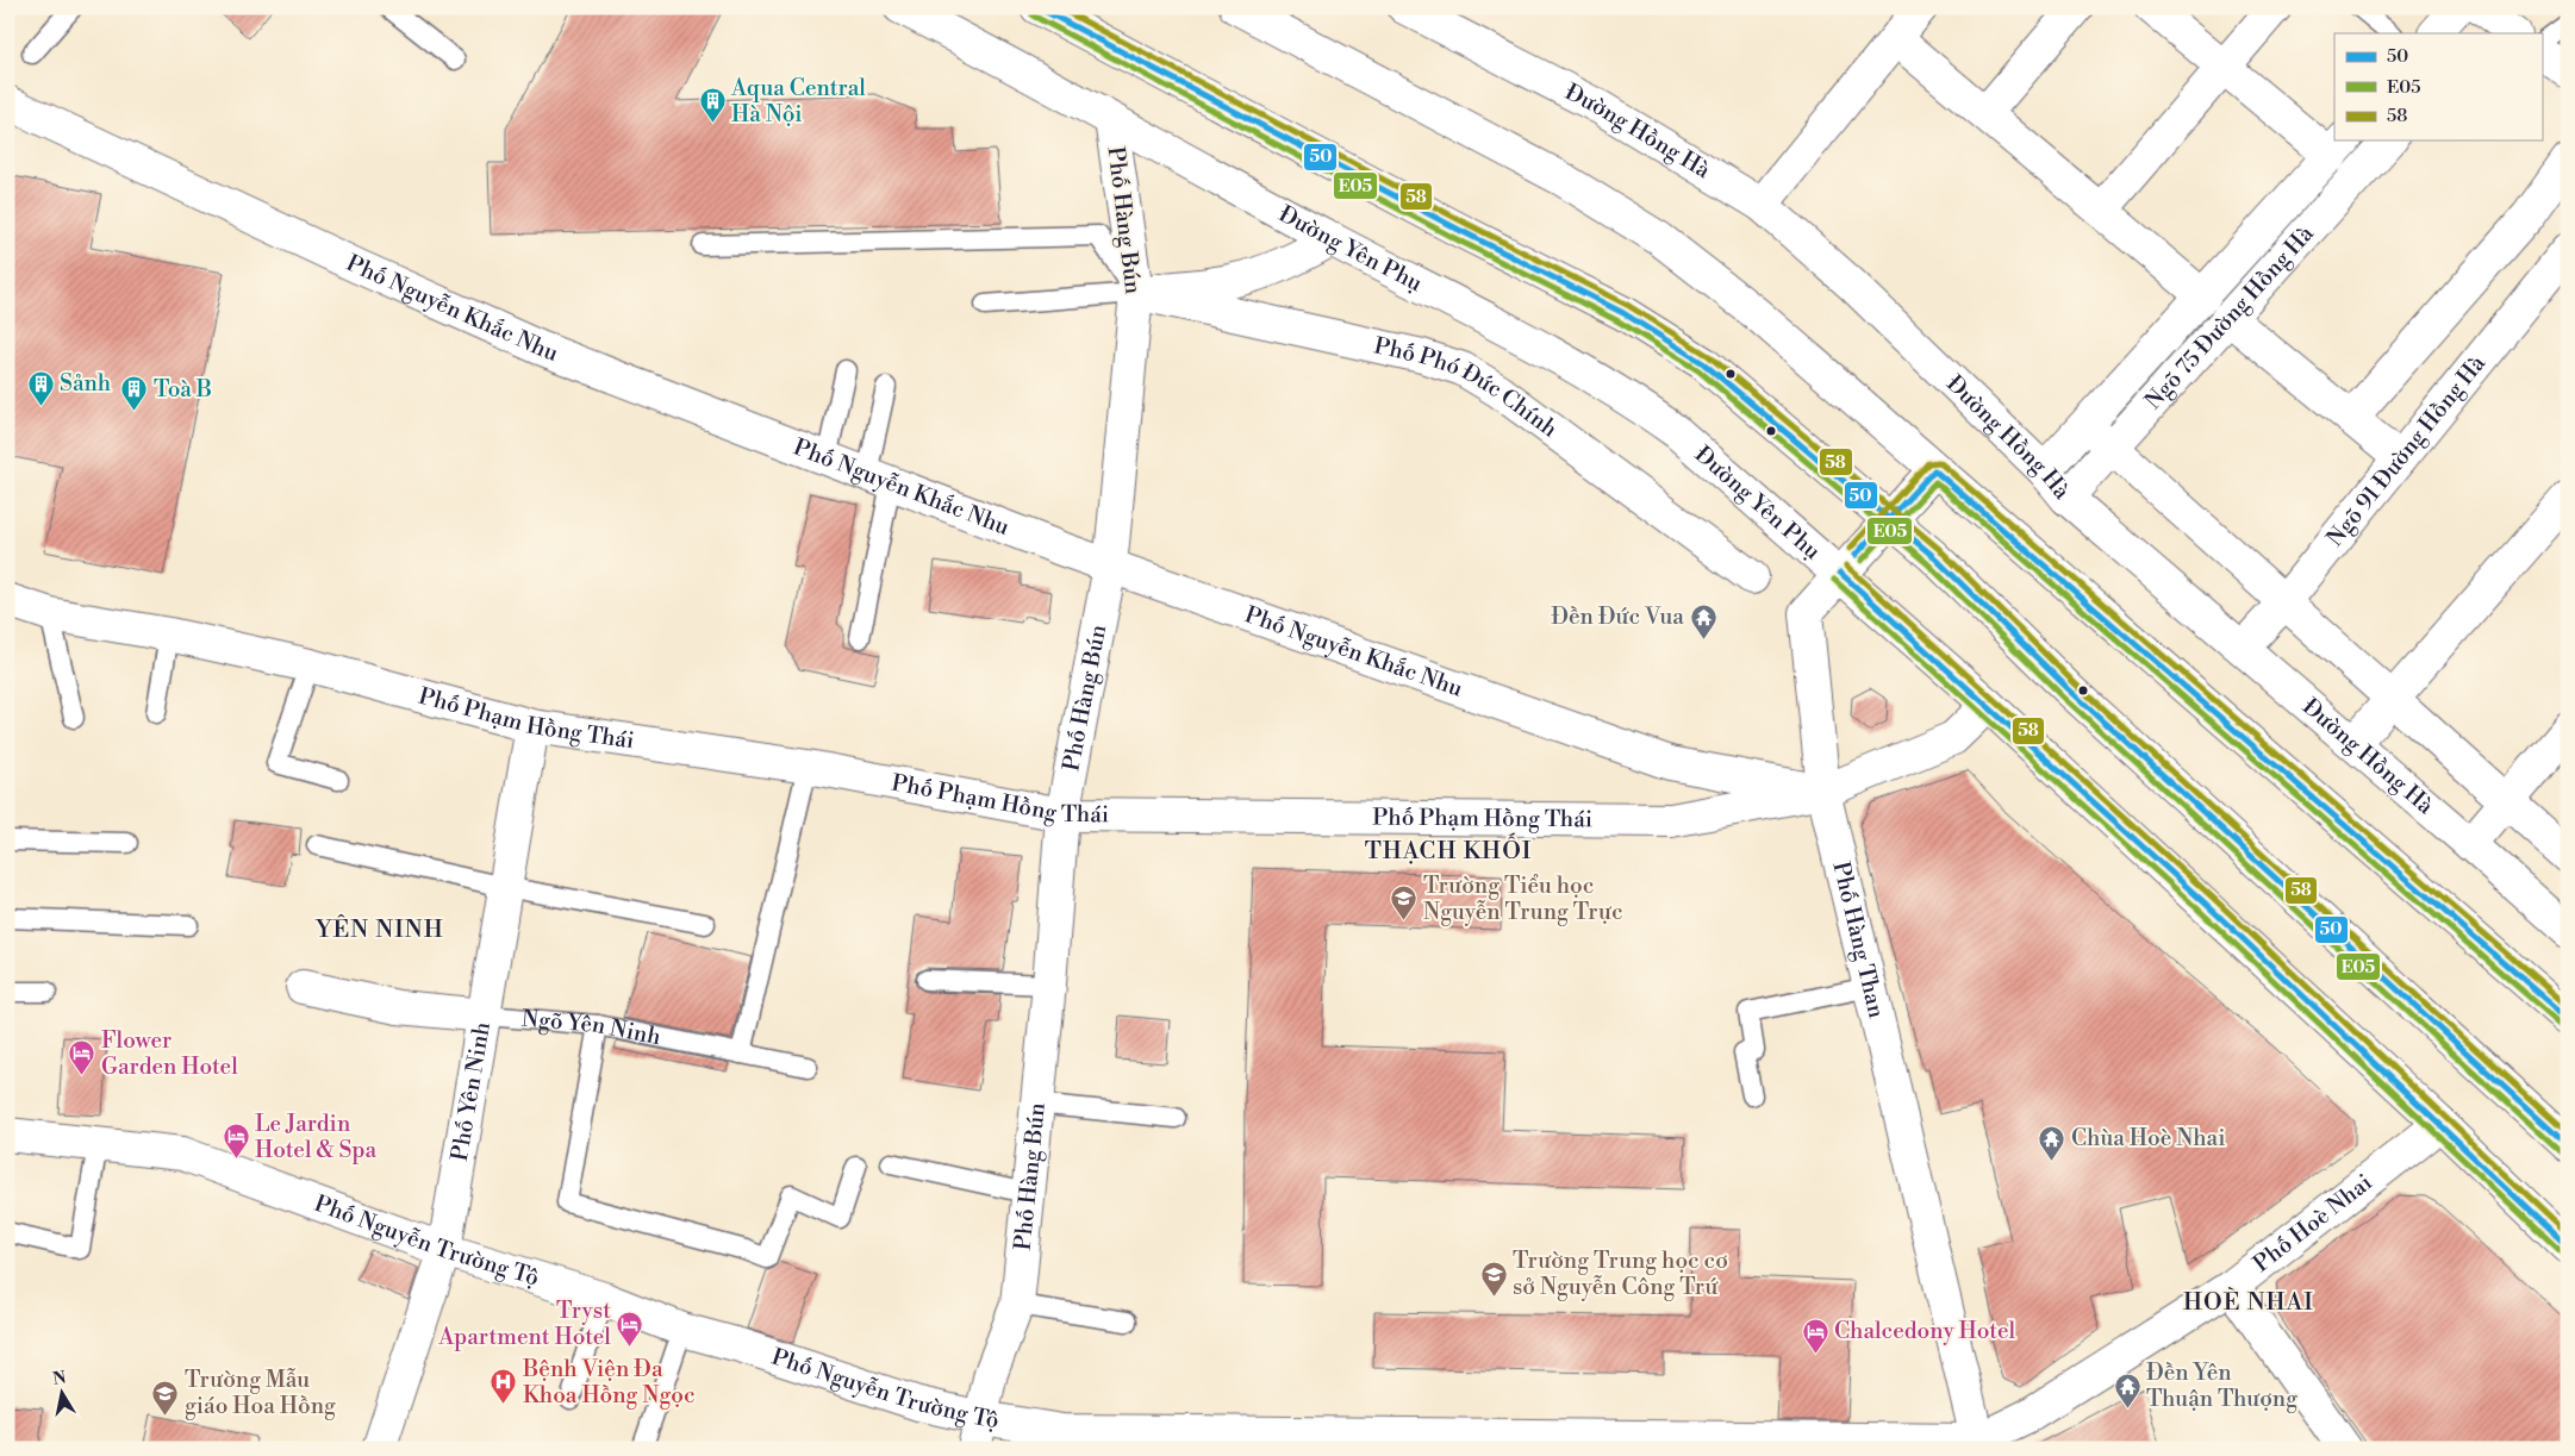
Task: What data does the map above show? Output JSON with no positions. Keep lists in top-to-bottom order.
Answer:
{
  "streets": {
    "street": [
      "Đường Hồng Hà",
      "Phố Hàng Bún",
      "Đường Yên Phụ",
      "Phố Nguyễn Khắc Nhu",
      "Ngõ 75 Đường Hồng Hà",
      "Phố Phó Đức Chính",
      "Ngõ 91 Đường Hồng Hà",
      "Phố Phạm Hồng Thái",
      "Phố Hàng Than",
      "Ngõ Yên Ninh",
      "Phố Yên Ninh",
      "Phố Hoè Nhai",
      "Phố Nguyễn Trường Tộ"
    ]
  },
  "crossings": [
    ["Đường Hồng Hà", "Ngõ 75 Đường Hồng Hà"],
    ["Đường Hồng Hà", "Ngõ 91 Đường Hồng Hà"],
    ["Phố Hàng Bún", "Đường Yên Phụ"],
    ["Phố Hàng Bún", "Phố Nguyễn Khắc Nhu"],
    ["Phố Hàng Bún", "Phố Phó Đức Chính"],
    ["Phố Hàng Bún", "Phố Phạm Hồng Thái"],
    ["Phố Hàng Bún", "Phố Nguyễn Trường Tộ"],
    ["Đường Yên Phụ", "Phố Phạm Hồng Thái"],
    ["Đường Yên Phụ", "Phố Hàng Than"],
    ["Đường Yên Phụ", "Phố Hoè Nhai"],
    ["Phố Nguyễn Khắc Nhu", "Phố Phạm Hồng Thái"],
    ["Phố Nguyễn Khắc Nhu", "Phố Hàng Than"],
    ["Phố Phạm Hồng Thái", "Phố Hàng Than"],
    ["Phố Phạm Hồng Thái", "Phố Yên Ninh"],
    ["Phố Hàng Than", "Phố Hoè Nhai"],
    ["Phố Hàng Than", "Phố Nguyễn Trường Tộ"],
    ["Ngõ Yên Ninh", "Phố Yên Ninh"],
    ["Phố Yên Ninh", "Phố Nguyễn Trường Tộ"],
    ["Phố Hoè Nhai", "Phố Nguyễn Trường Tộ"]
  ],
  "districts": ["THẠCH KHỐI", "YÊN NINH", "HOÈ NHAI"],
  "places": {
    "building": ["Aqua Central Hà Nội", "Sảnh", "Toà B"],
    "temple": ["Đền Đức Vua", "Chùa Hoè Nhai", "Đền Yên Thuận Thượng"],
    "school or university": ["Trường Tiểu học Nguyễn Trung Trực", "Trường Trung học cơ sở Nguyễn Công Trứ", "Trường Mẫu giáo Hoa Hồng"],
    "hotel": [
      "Flower Garden Hotel",
      "Le Jardin Hotel & Spa",
      "Tryst Apartment Hotel",
      "Chalcedony Hotel"
    ],
    "hospital": ["Bệnh Viện Đa Khoa Hồng Ngọc"]
  },
  "lines": ["transit line 50", "transit line 58", "transit line E05"],
  "legend": ["50", "E05", "58"],
  "north": "top"
}
